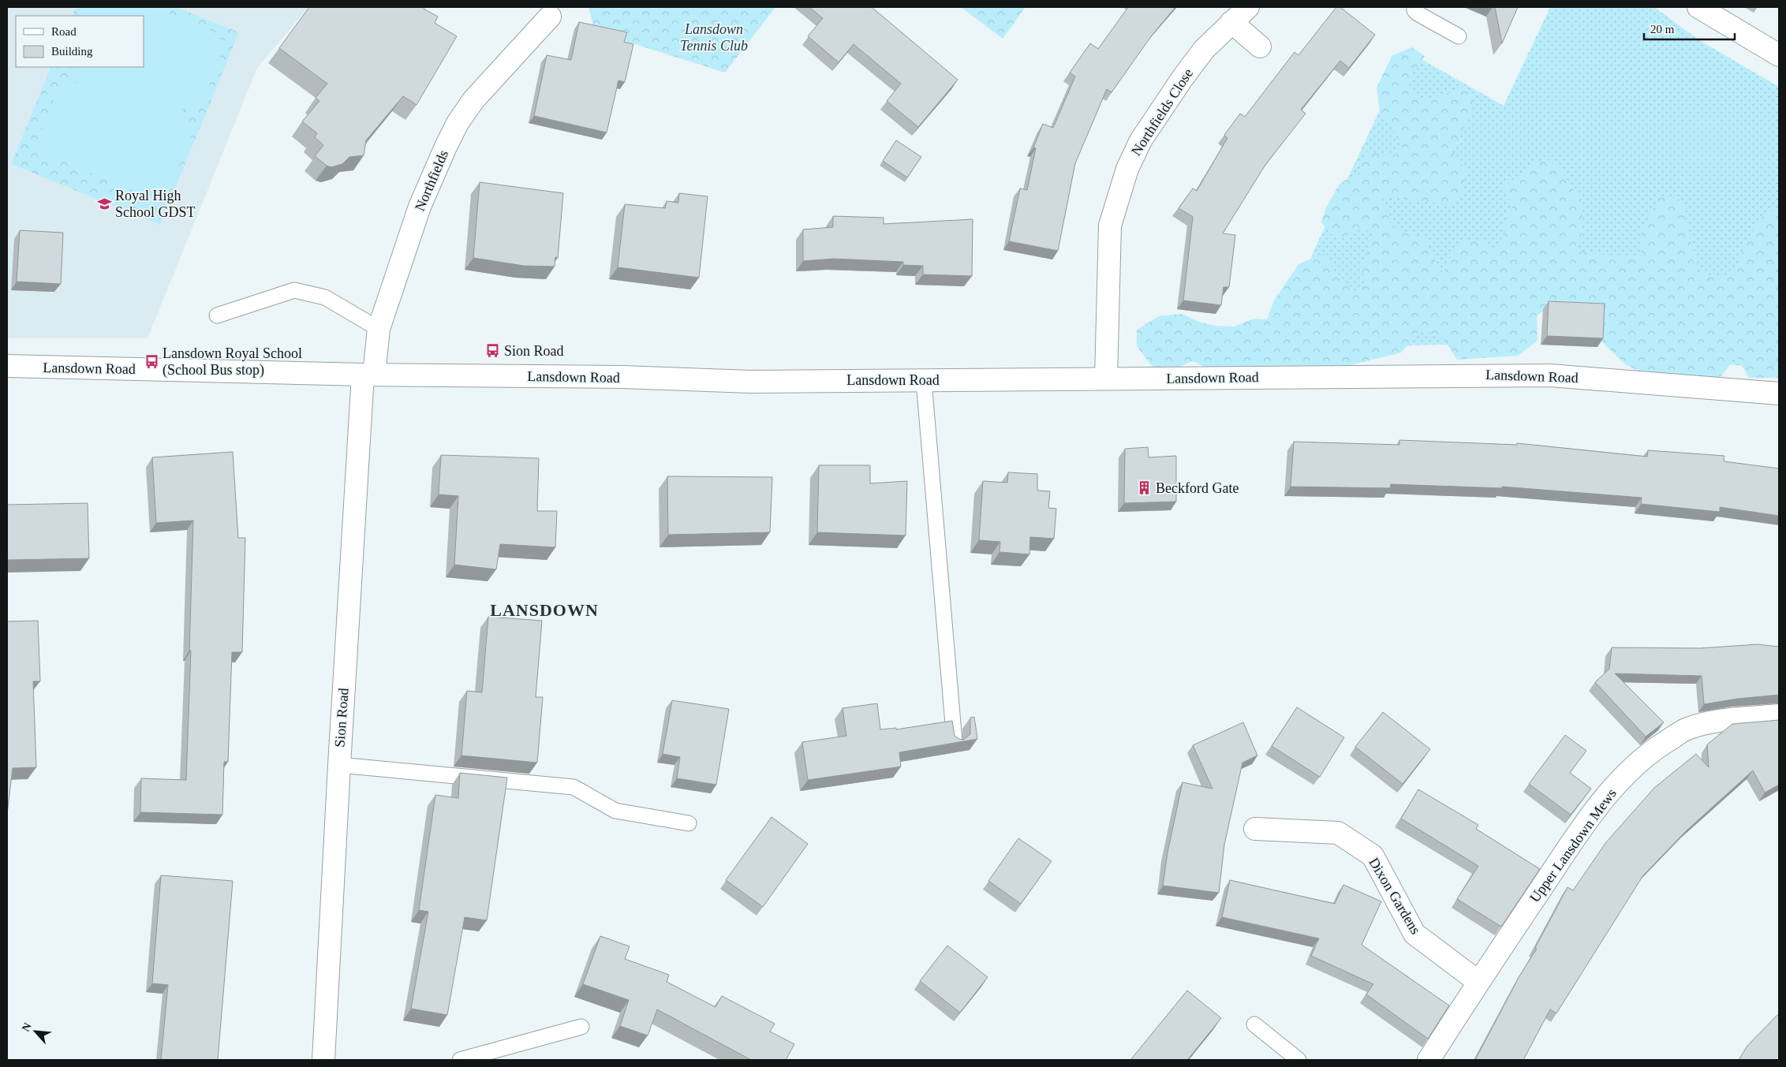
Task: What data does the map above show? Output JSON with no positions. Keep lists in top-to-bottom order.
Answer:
{
  "streets": {
    "street": [
      "Northfields Close",
      "Northfields",
      "Lansdown Road",
      "Sion Road",
      "Upper Lansdown Mews",
      "Dixon Gardens"
    ]
  },
  "crossings": [
    ["Northfields Close", "Lansdown Road"],
    ["Northfields", "Lansdown Road"],
    ["Northfields", "Sion Road"],
    ["Lansdown Road", "Sion Road"],
    ["Upper Lansdown Mews", "Dixon Gardens"]
  ],
  "districts": ["LANSDOWN"],
  "parks": ["Lansdown Tennis Club"],
  "places": {
    "school or university": ["Royal High School GDST"],
    "bus stop": ["Sion Road", "Lansdown Royal School (School Bus stop)"],
    "building": ["Beckford Gate"]
  },
  "legend": ["Road", "Building"],
  "scale_bar": "20 m",
  "north": "top left"
}
